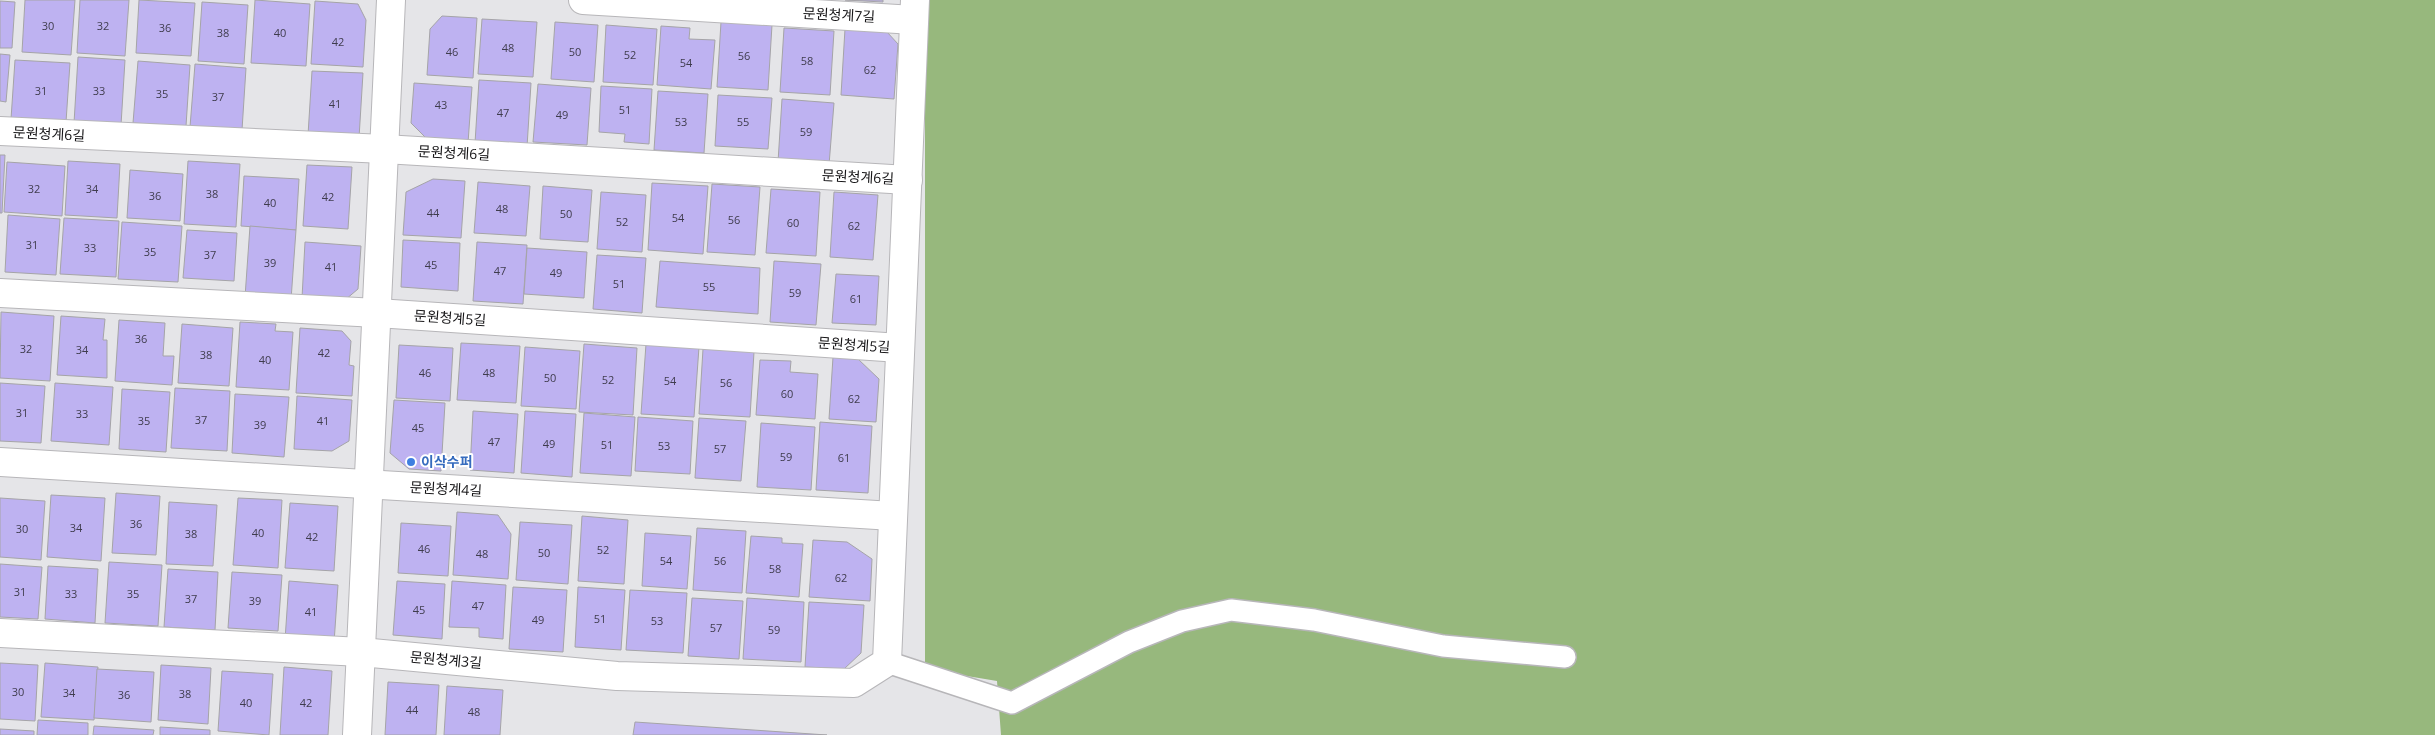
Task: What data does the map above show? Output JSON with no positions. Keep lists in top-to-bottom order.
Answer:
{
  "streets": {
    "street": [
      "문원청계7길",
      "문원청계6길",
      "문원청계5길",
      "문원청계4길",
      "문원청계3길"
    ]
  },
  "places": ["이삭수퍼"],
  "house_numbers": [
    "30",
    "32",
    "36",
    "38",
    "40",
    "42",
    "48",
    "46",
    "50",
    "52",
    "56",
    "58",
    "54",
    "62",
    "31",
    "33",
    "35",
    "37",
    "41",
    "43",
    "51",
    "47",
    "49",
    "53",
    "55",
    "59",
    "32",
    "34",
    "38",
    "36",
    "42",
    "40",
    "48",
    "44",
    "50",
    "54",
    "56",
    "52",
    "60",
    "62",
    "31",
    "33",
    "35",
    "37",
    "39",
    "45",
    "41",
    "47",
    "49",
    "51",
    "55",
    "59",
    "61",
    "36",
    "32",
    "34",
    "42",
    "38",
    "40",
    "46",
    "48",
    "50",
    "52",
    "54",
    "56",
    "60",
    "62",
    "31",
    "33",
    "37",
    "35",
    "41",
    "39",
    "45",
    "47",
    "49",
    "51",
    "53",
    "57",
    "59",
    "61",
    "36",
    "34",
    "30",
    "40",
    "38",
    "42",
    "46",
    "52",
    "50",
    "48",
    "54",
    "56",
    "58",
    "62",
    "31",
    "33",
    "35",
    "37",
    "39",
    "47",
    "45",
    "41",
    "51",
    "49",
    "53",
    "57",
    "59",
    "30",
    "34",
    "38",
    "36",
    "40",
    "42",
    "44",
    "48"
  ]
}
